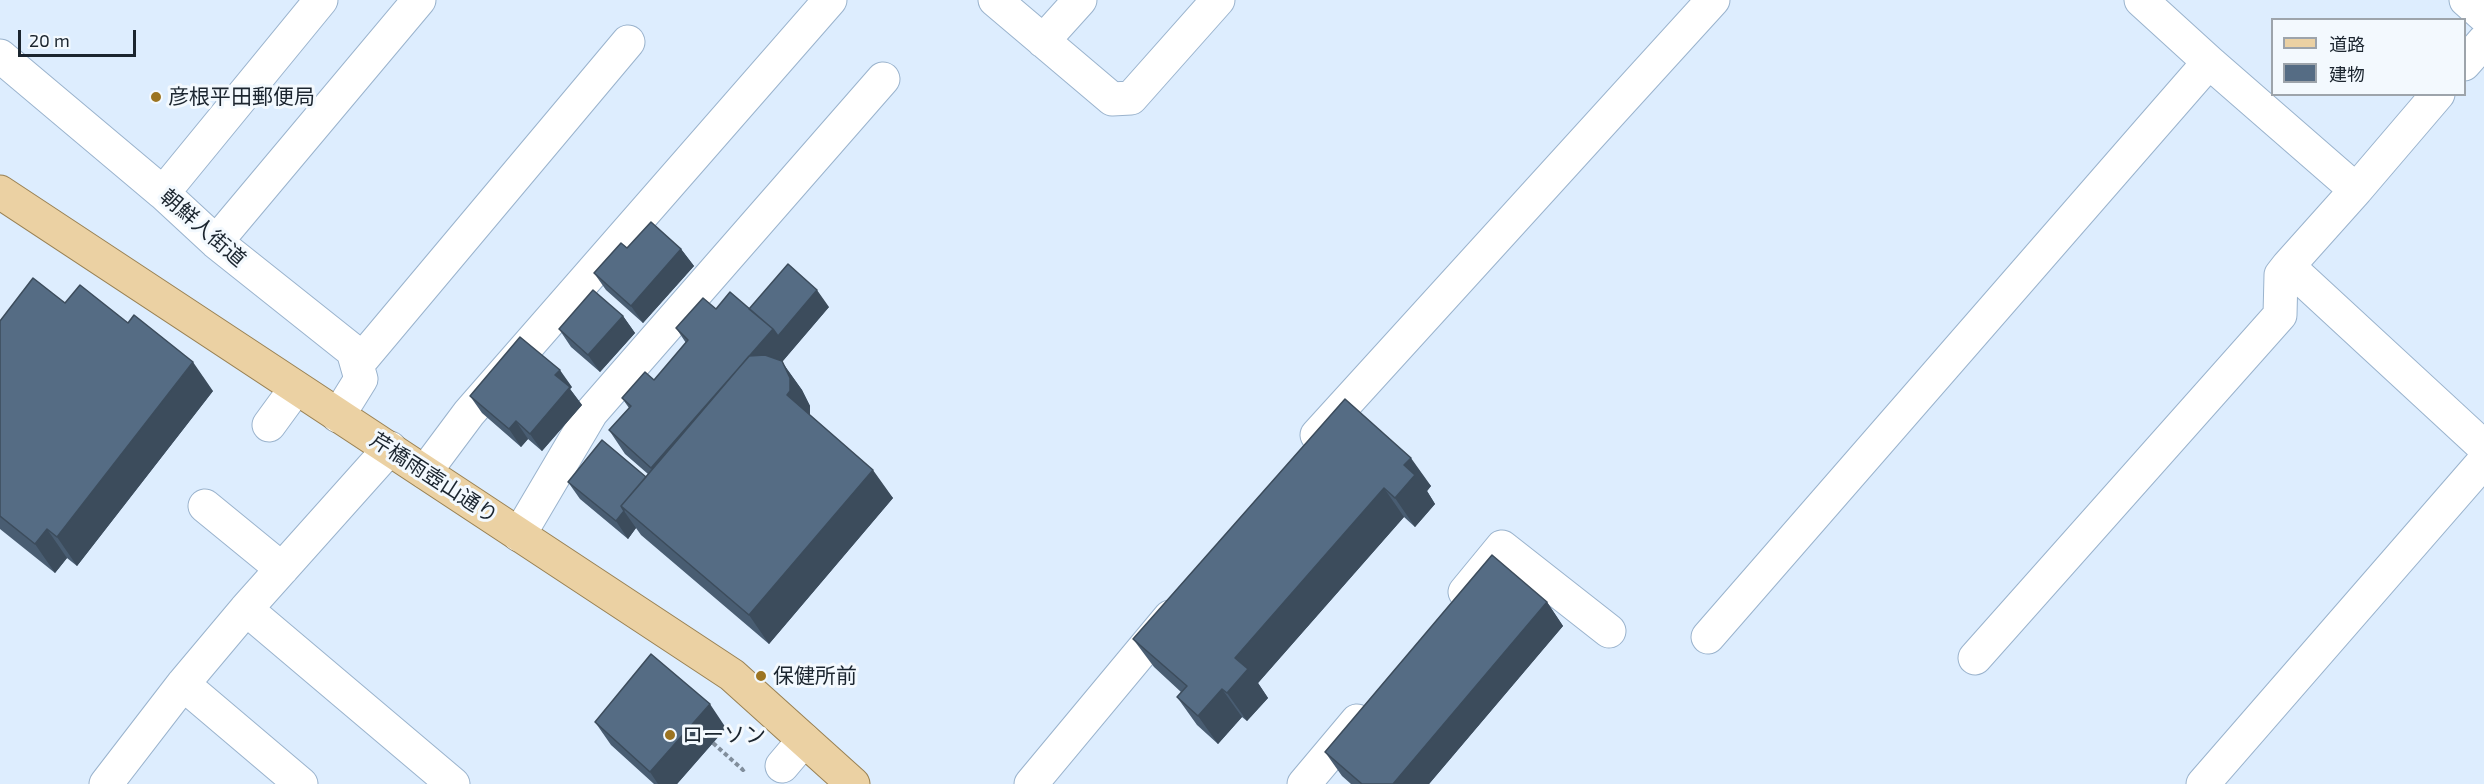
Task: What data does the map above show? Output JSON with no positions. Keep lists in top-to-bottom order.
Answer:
{
  "streets": {
    "main road": ["芹橋雨壺山通り"],
    "street": ["朝鮮人街道"]
  },
  "places": ["彦根平田郵便局", "保健所前", "ローソン"],
  "legend": ["道路", "建物"],
  "scale_bar": "20 m"
}
